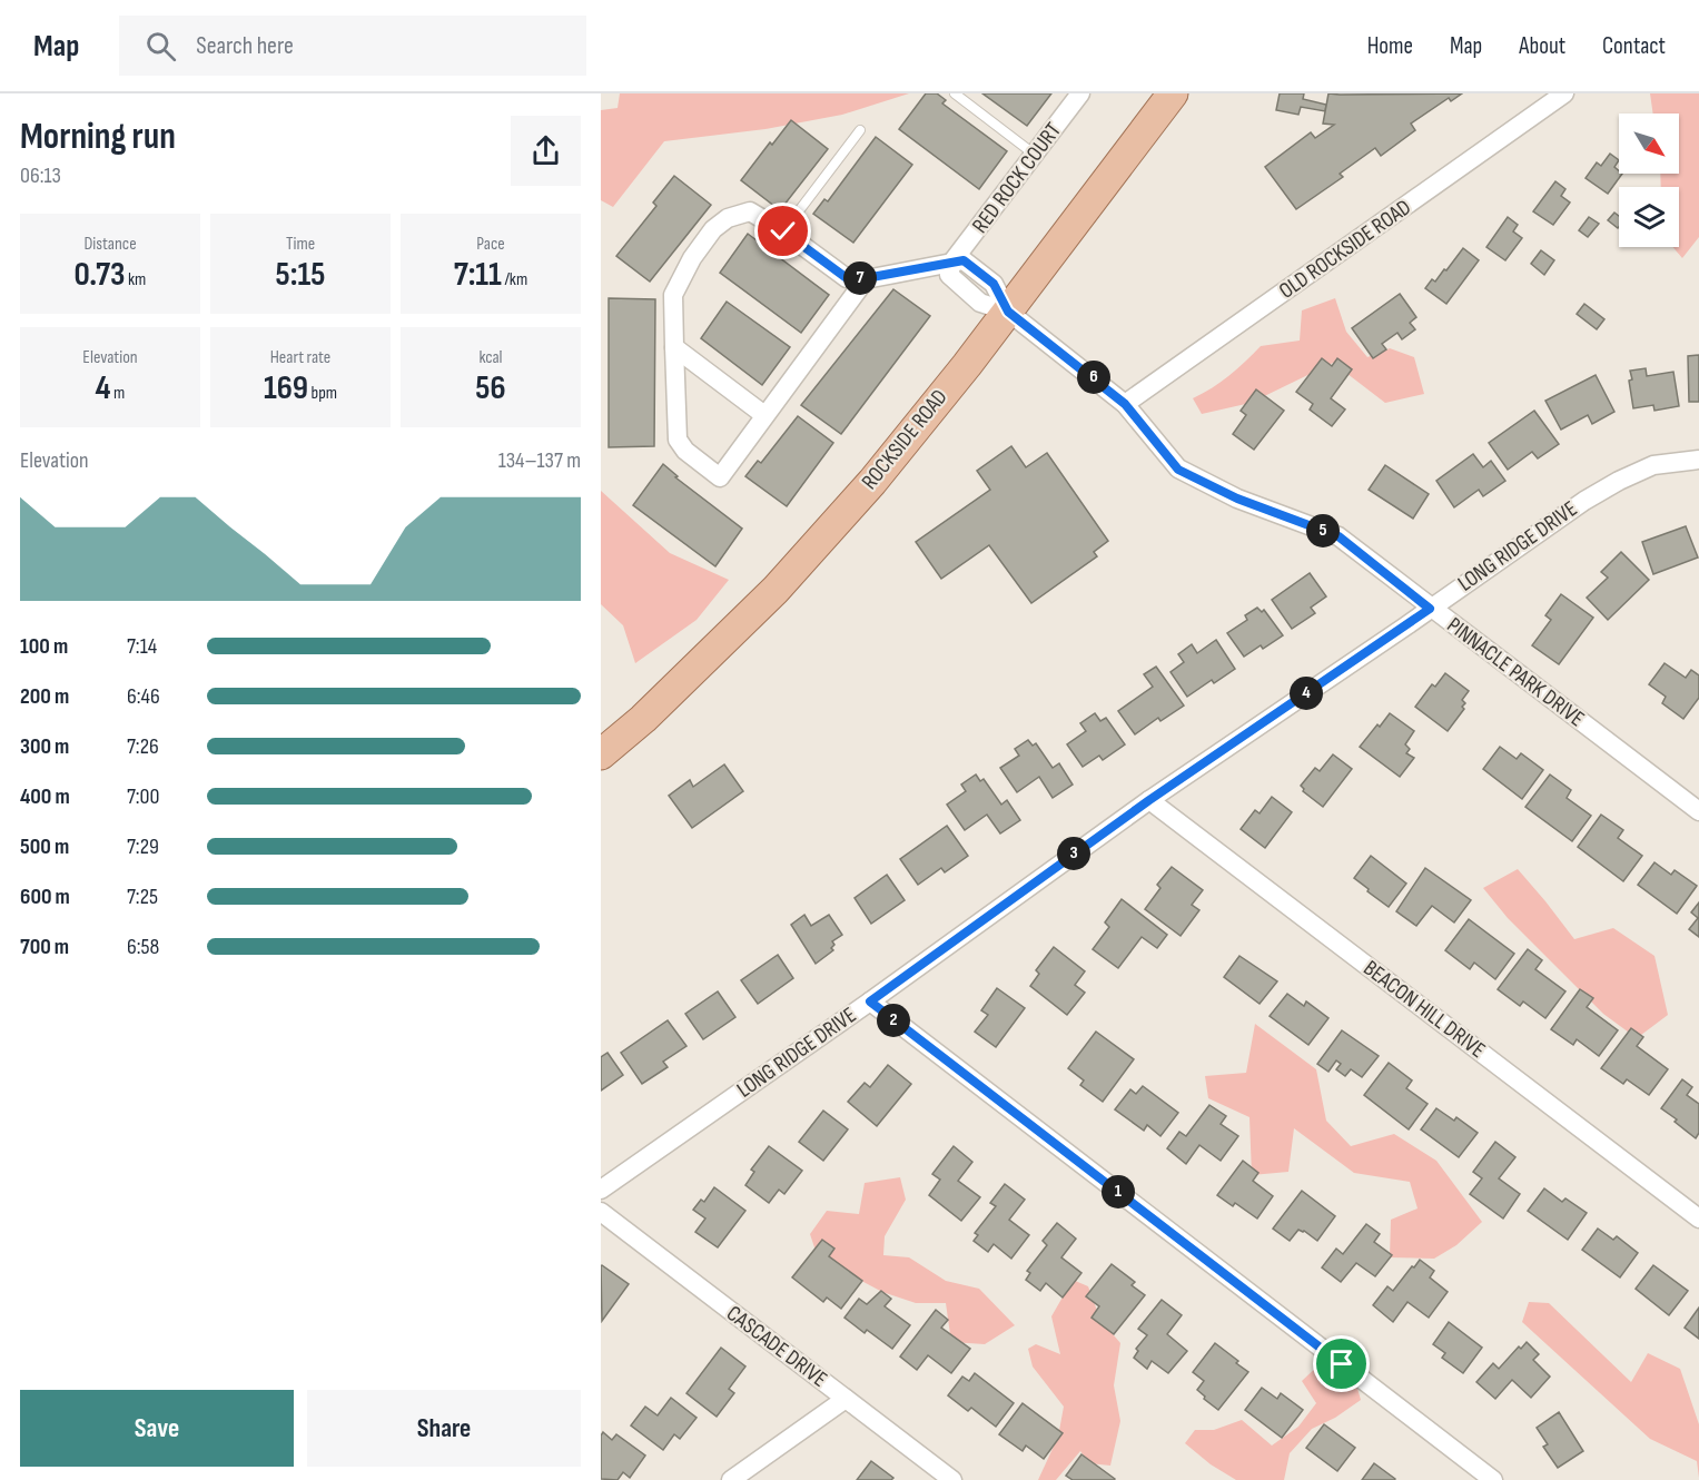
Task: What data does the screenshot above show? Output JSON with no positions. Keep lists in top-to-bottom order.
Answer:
{
  "streets": {
    "main road": ["ROCKSIDE ROAD"],
    "street": [
      "RED ROCK COURT",
      "OLD ROCKSIDE ROAD",
      "LONG RIDGE DRIVE",
      "PINNACLE PARK DRIVE",
      "BEACON HILL DRIVE",
      "CASCADE DRIVE"
    ]
  },
  "crossings": [
    ["RED ROCK COURT", "PINNACLE PARK DRIVE"],
    ["OLD ROCKSIDE ROAD", "PINNACLE PARK DRIVE"],
    ["ROCKSIDE ROAD", "PINNACLE PARK DRIVE"],
    ["LONG RIDGE DRIVE", "PINNACLE PARK DRIVE"],
    ["LONG RIDGE DRIVE", "BEACON HILL DRIVE"]
  ],
  "north": "bottom right",
  "page": {
    "header": "Map",
    "search": "Search here",
    "nav": [
      "Home",
      "Map",
      "About",
      "Contact"
    ],
    "heading": ["Morning run", "06:13"],
    "stats": [
      ["Distance", "0.73 km"],
      ["Time", "5:15"],
      ["Pace", "7:11 /km"],
      ["Elevation", "4 m"],
      ["Heart rate", "169 bpm"],
      ["kcal", "56"]
    ],
    "pins": [
      "7",
      "6",
      "5",
      "4",
      "3",
      "2",
      "1"
    ],
    "chart": ["Elevation", "134–137 m"],
    "list": [
      {
        "name": "100 m",
        "note": "7:14"
      },
      {
        "name": "200 m",
        "note": "6:46"
      },
      {
        "name": "300 m",
        "note": "7:26"
      },
      {
        "name": "400 m",
        "note": "7:00"
      },
      {
        "name": "500 m",
        "note": "7:29"
      },
      {
        "name": "600 m",
        "note": "7:25"
      },
      {
        "name": "700 m",
        "note": "6:58"
      }
    ],
    "buttons": ["Save", "Share"]
  }
}
